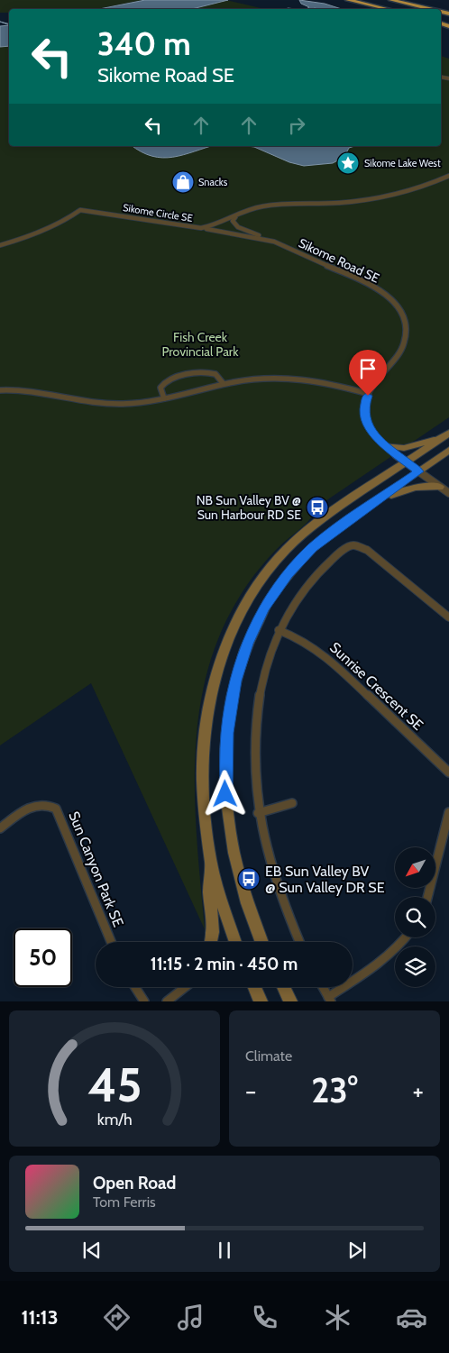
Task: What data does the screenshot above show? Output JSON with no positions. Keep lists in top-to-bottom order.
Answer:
{
  "streets": {
    "street": [
      "Sikome Circle SE",
      "Sikome Road SE",
      "Sunrise Crescent SE",
      "Sun Canyon Park SE"
    ]
  },
  "crossings": [
    ["Sikome Circle SE", "Sikome Road SE"]
  ],
  "parks": ["Fish Creek Provincial Park"],
  "places": {
    "place": ["Sikome Lake West"],
    "shop": ["Snacks"],
    "bus stop": ["NB Sun Valley BV @ Sun Harbour RD SE", "EB Sun Valley BV @ Sun Valley DR SE"]
  },
  "north": "bottom left",
  "page": {
    "turn": ["340 m", "Sikome Road SE"],
    "limit": "50",
    "trip": "11:15 · 2 min · 450 m",
    "tile": "Climate",
    "heat": ["−", "23°", "+"],
    "song": ["Open Road", "Tom Ferris"],
    "tabs": "11:13",
    "gauge": ["45", "km/h"]
  }
}
